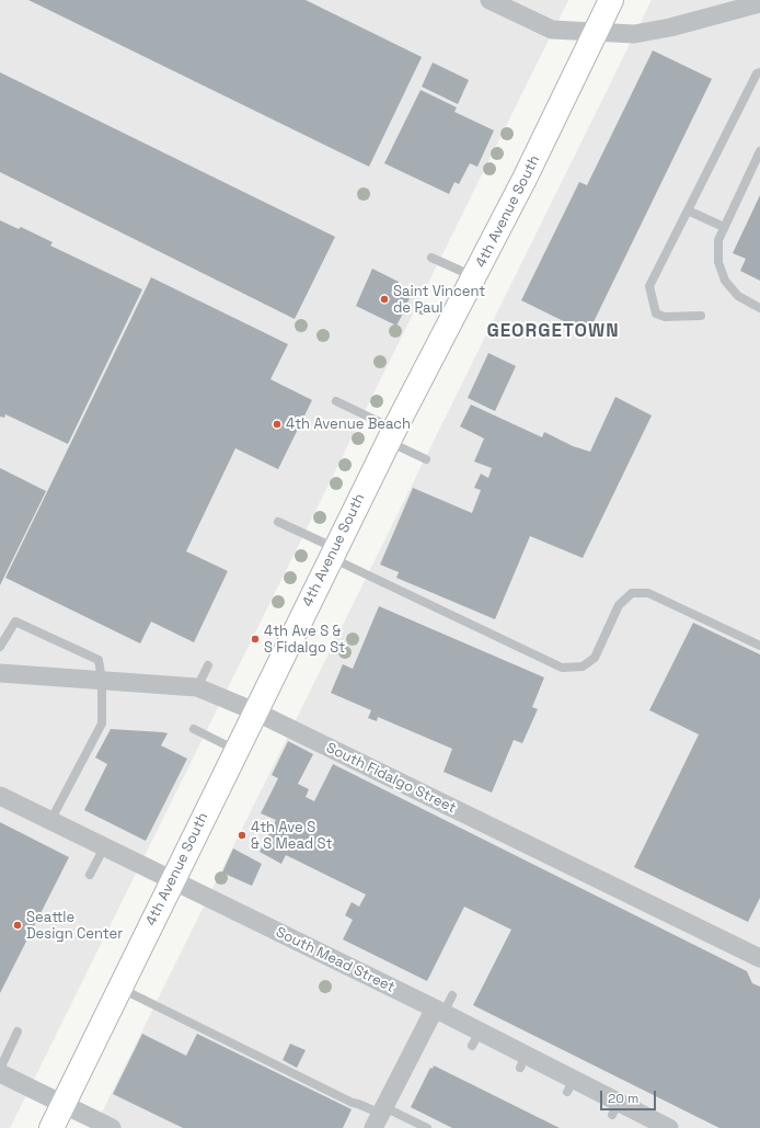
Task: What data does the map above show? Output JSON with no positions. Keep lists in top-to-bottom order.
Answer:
{
  "streets": {
    "main road": ["4th Avenue South"],
    "street": ["South Fidalgo Street", "South Mead Street"]
  },
  "crossings": [
    ["4th Avenue South", "South Fidalgo Street"],
    ["4th Avenue South", "South Mead Street"]
  ],
  "districts": ["GEORGETOWN"],
  "places": [
    "Saint Vincent de Paul",
    "4th Avenue Beach",
    "4th Ave S & S Fidalgo St",
    "4th Ave S & S Mead St",
    "Seattle Design Center"
  ],
  "scale_bar": "20 m"
}
